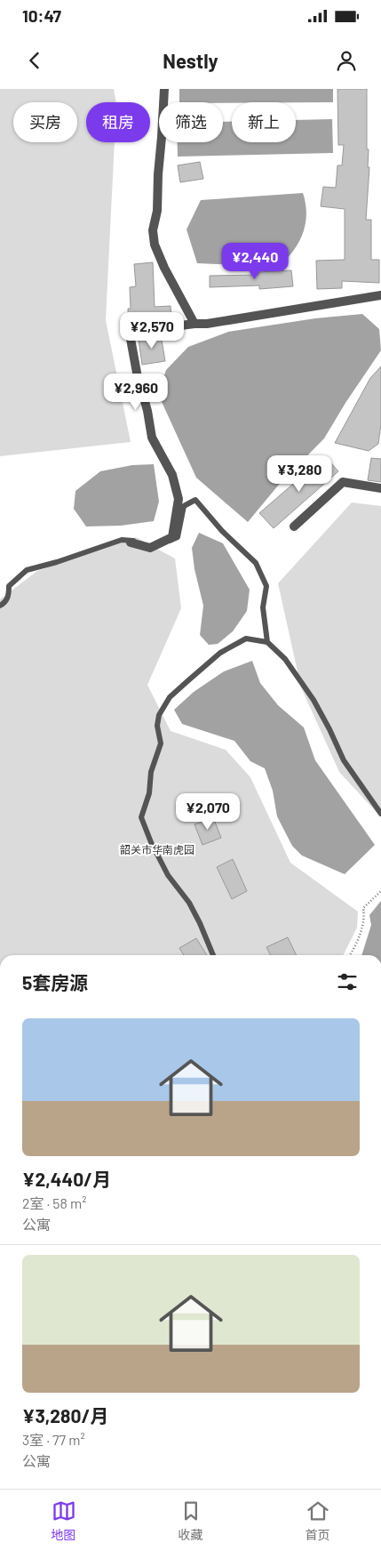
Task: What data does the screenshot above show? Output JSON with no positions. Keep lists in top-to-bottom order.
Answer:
{
  "parks": ["韶关市华南虎园"],
  "page": {
    "status": "10:47",
    "header": "Nestly",
    "chip": [
      "买房",
      "租房",
      "筛选",
      "新上"
    ],
    "price": [
      "¥2,440",
      "¥2,570",
      "¥2,960",
      "¥3,280",
      "¥2,070"
    ],
    "heading": "5套房源",
    "list": [
      {
        "name": "¥2,440/月",
        "note": "2室 · 58 m² · 公寓"
      },
      {
        "name": "¥3,280/月",
        "note": "3室 · 77 m² · 公寓"
      }
    ],
    "tabs": ["地图", "收藏", "首页"]
  }
}
